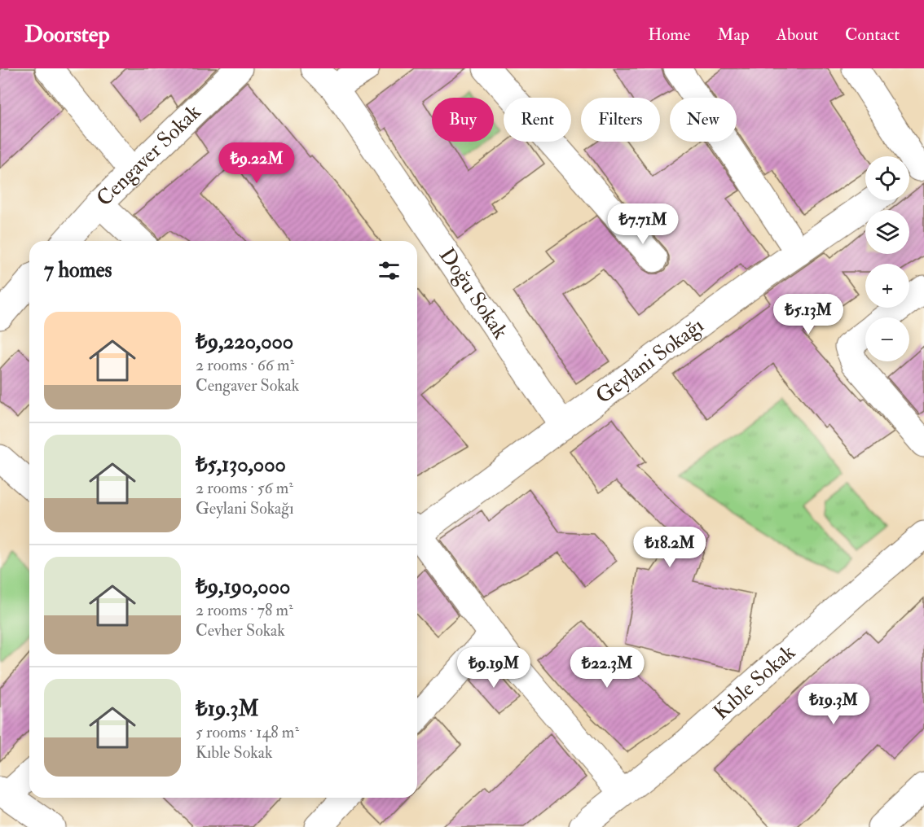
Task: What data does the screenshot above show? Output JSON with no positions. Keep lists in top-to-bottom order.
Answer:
{
  "streets": {
    "street": [
      "Cengaver Sokak",
      "Doğu Sokak",
      "Geylani Sokağı",
      "Kıble Sokak"
    ]
  },
  "crossings": [
    ["Doğu Sokak", "Geylani Sokağı"]
  ],
  "page": {
    "header": "Doorstep",
    "nav": [
      "Home",
      "Map",
      "About",
      "Contact"
    ],
    "chip": [
      "Buy",
      "Rent",
      "Filters",
      "New"
    ],
    "price": [
      "₺9.22M",
      "₺7.71M",
      "₺5.13M",
      "₺18.2M",
      "₺9.19M",
      "₺22.3M",
      "₺19.3M"
    ],
    "map_buttons": ["+", "−"],
    "heading": "7 homes",
    "list": [
      {
        "name": "₺9,220,000",
        "note": "2 rooms · 66 m² · Cengaver Sokak"
      },
      {
        "name": "₺5,130,000",
        "note": "2 rooms · 56 m² · Geylani Sokağı"
      },
      {
        "name": "₺9,190,000",
        "note": "2 rooms · 78 m² · Cevher Sokak"
      },
      {
        "name": "₺19.3M",
        "note": "5 rooms · 148 m² · Kıble Sokak"
      }
    ]
  }
}
